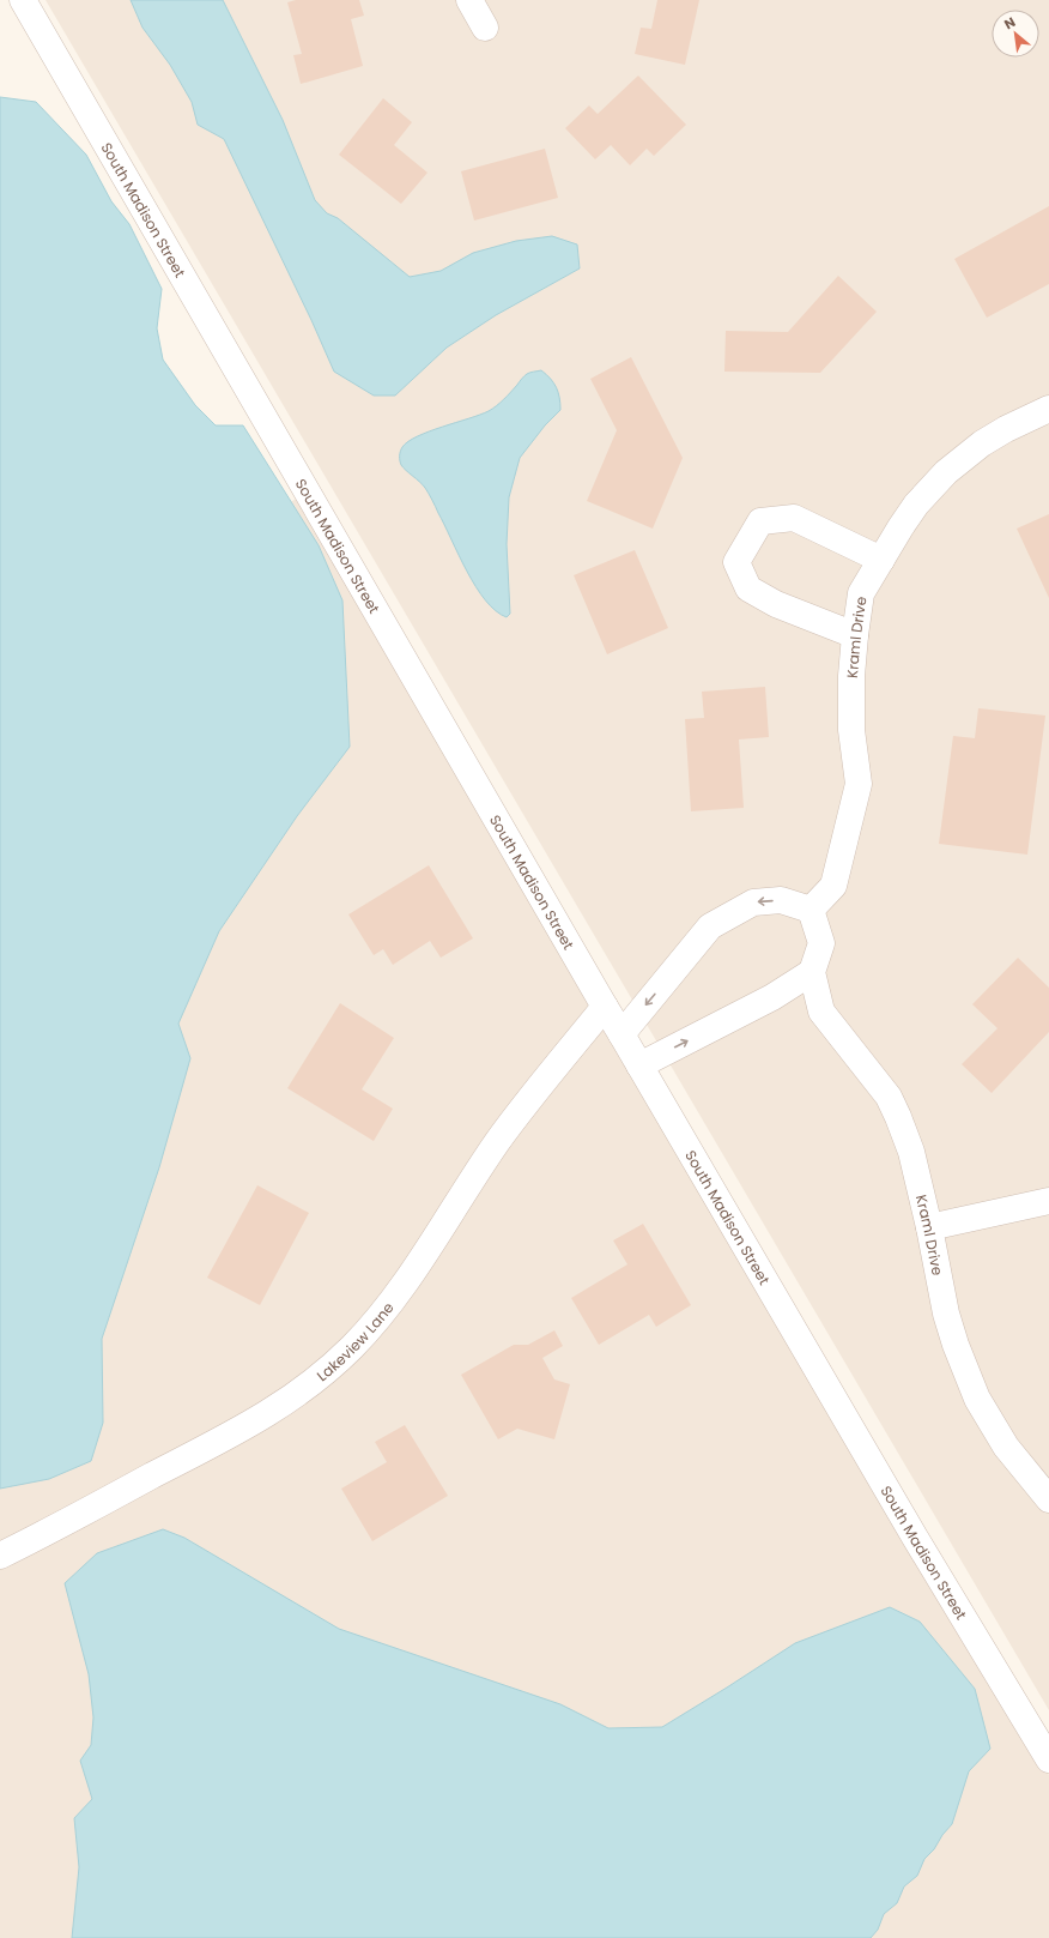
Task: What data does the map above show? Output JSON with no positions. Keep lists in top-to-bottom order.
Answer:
{
  "streets": {
    "street": ["South Madison Street", "Kraml Drive", "Lakeview Lane"]
  },
  "crossings": [
    ["South Madison Street", "Lakeview Lane"]
  ],
  "north": "top left"
}
